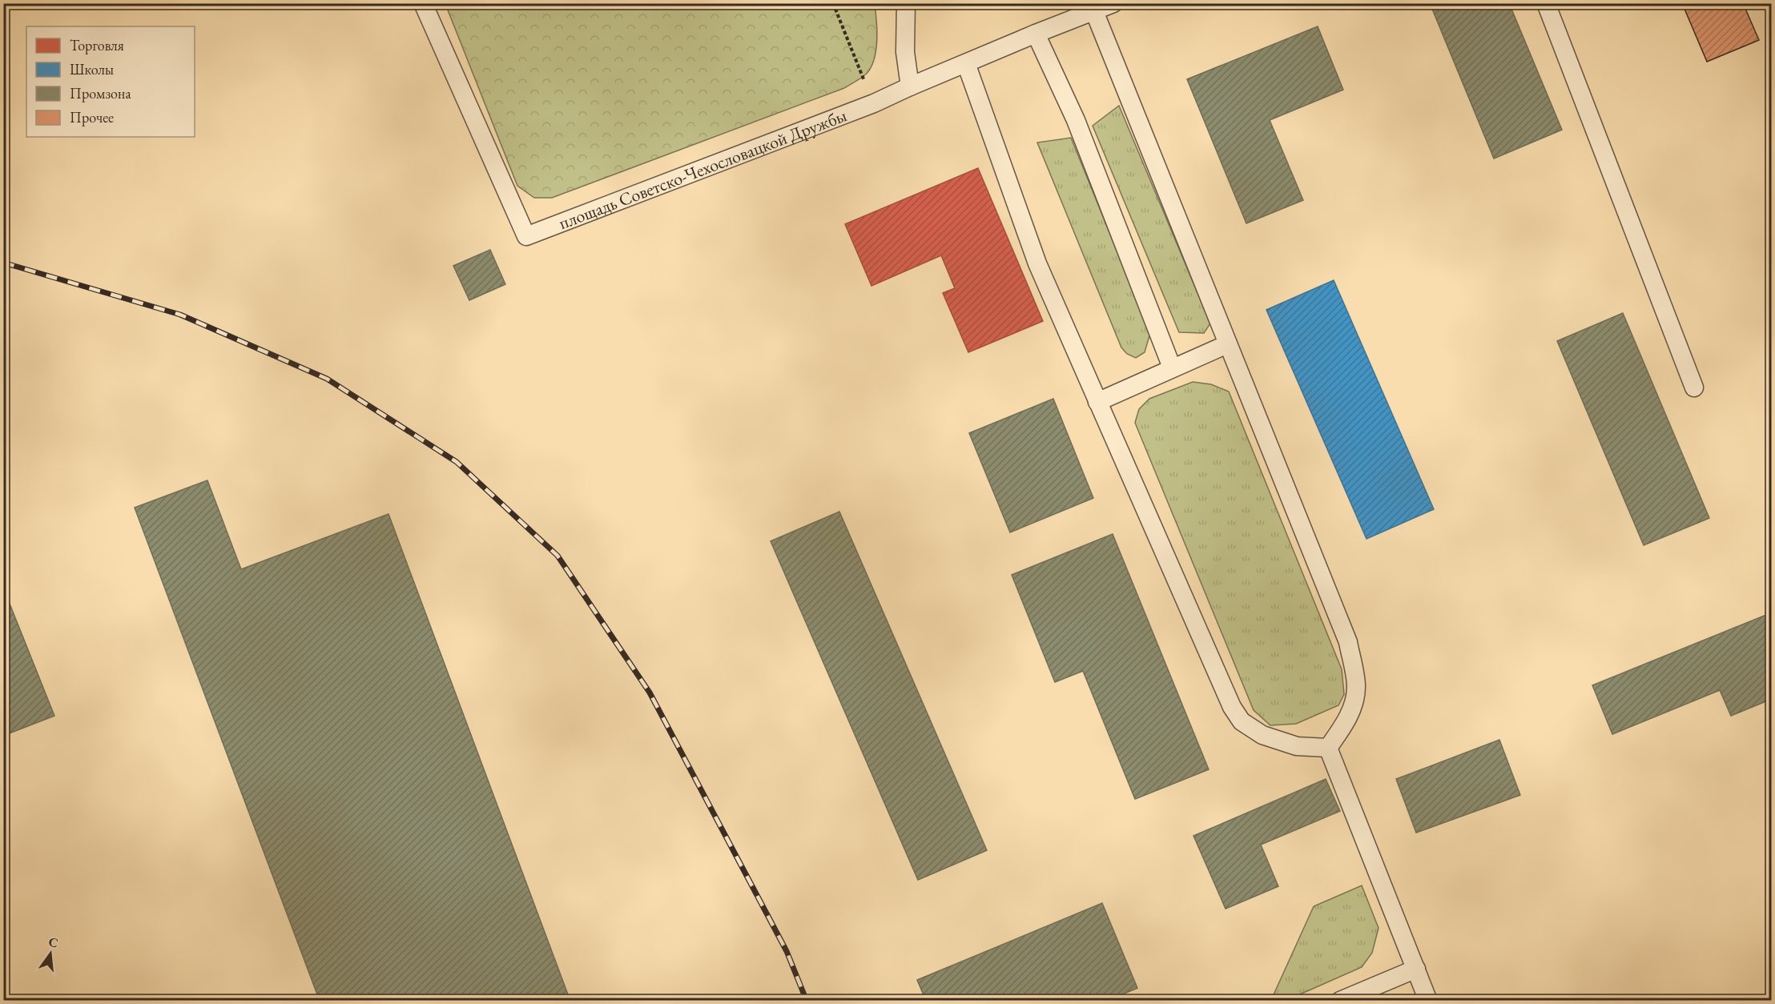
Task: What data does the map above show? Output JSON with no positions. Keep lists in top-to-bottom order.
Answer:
{
  "streets": {
    "lane": ["площадь Советско-Чехословацкой Дружбы"]
  },
  "legend": [
    "Торговля",
    "Школы",
    "Промзона",
    "Прочее"
  ],
  "north": "top"
}
